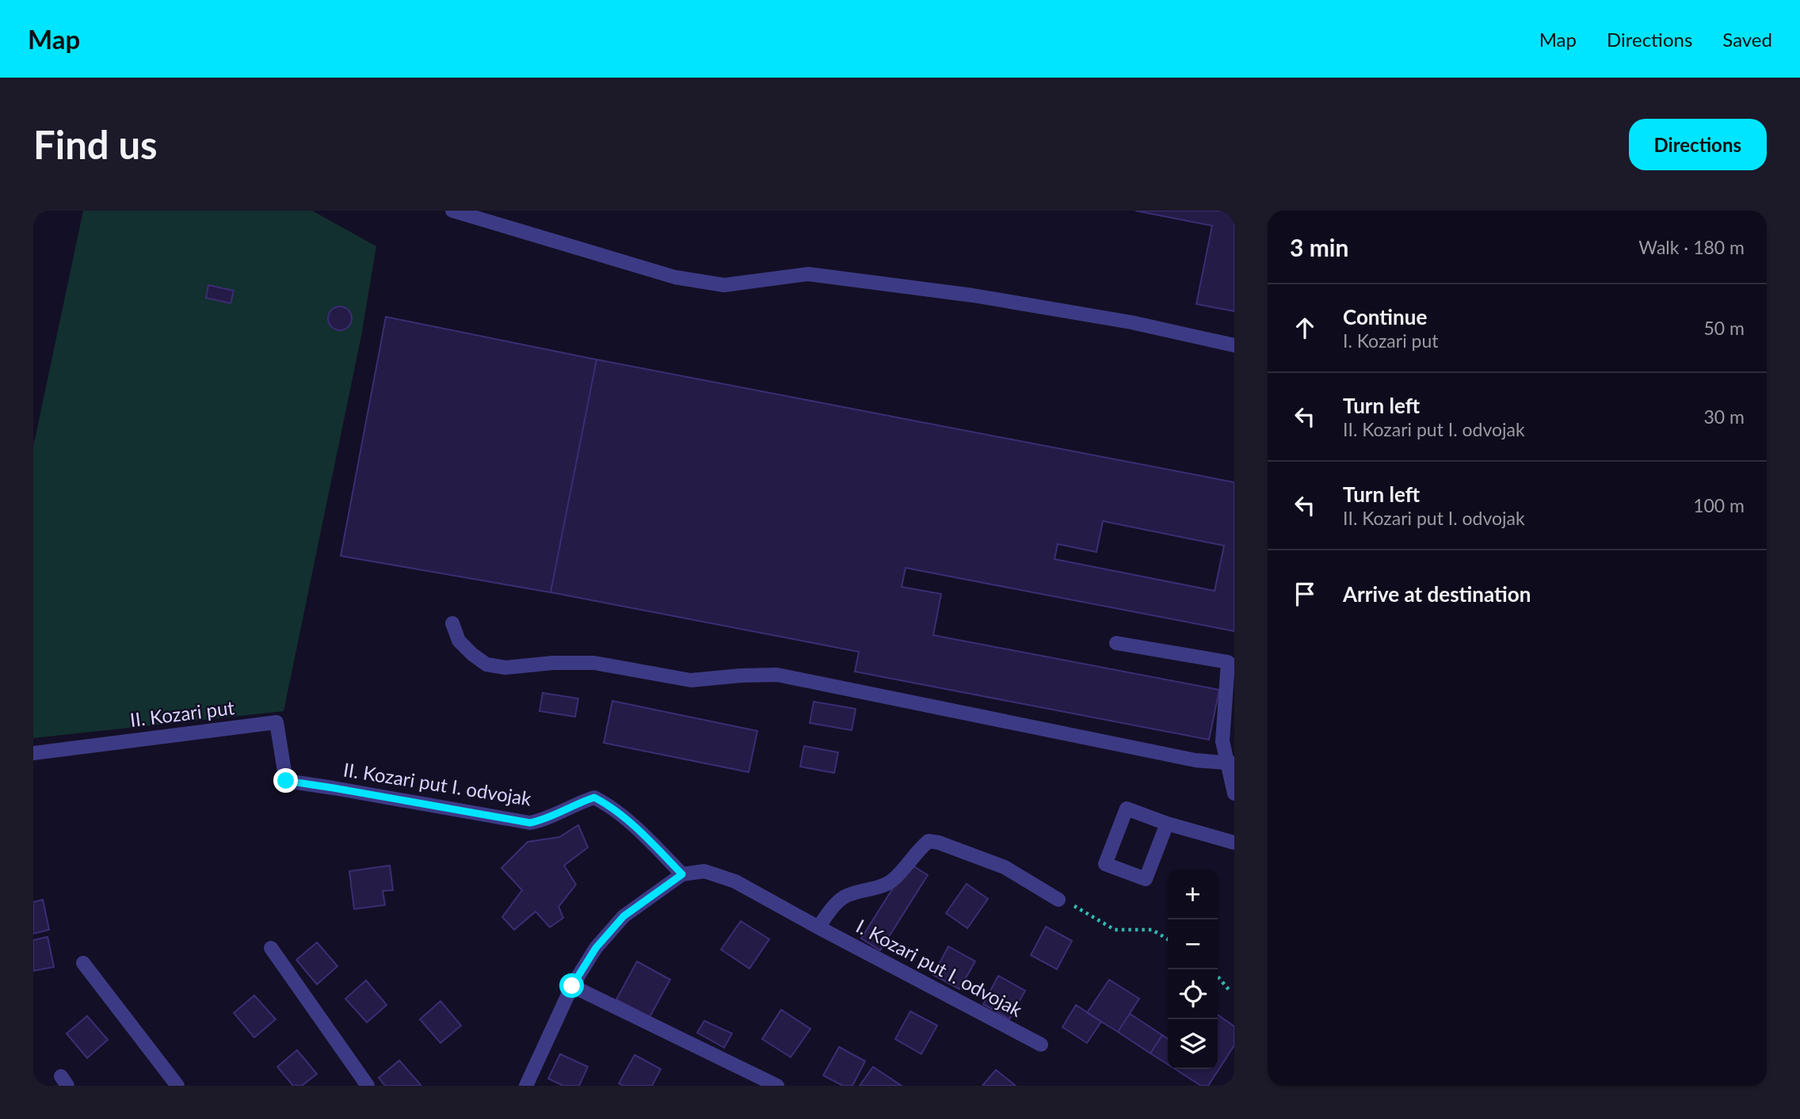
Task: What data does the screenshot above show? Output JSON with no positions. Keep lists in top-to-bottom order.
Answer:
{
  "streets": {
    "street": ["II. Kozari put", "II. Kozari put I. odvojak", "I. Kozari put I. odvojak"]
  },
  "crossings": [
    ["II. Kozari put", "II. Kozari put I. odvojak"],
    ["II. Kozari put I. odvojak", "I. Kozari put I. odvojak"]
  ],
  "page": {
    "header": "Map",
    "nav": ["Map", "Directions", "Saved"],
    "buttons": "Directions",
    "title": "Find us",
    "heading": ["3 min", "Walk · 180 m"],
    "list": [
      ["Continue", "I. Kozari put", "50 m"],
      ["Turn left", "II. Kozari put I. odvojak", "30 m"],
      ["Turn left", "II. Kozari put I. odvojak", "100 m"],
      "Arrive at destination"
    ],
    "map_buttons": ["+", "−"]
  }
}
